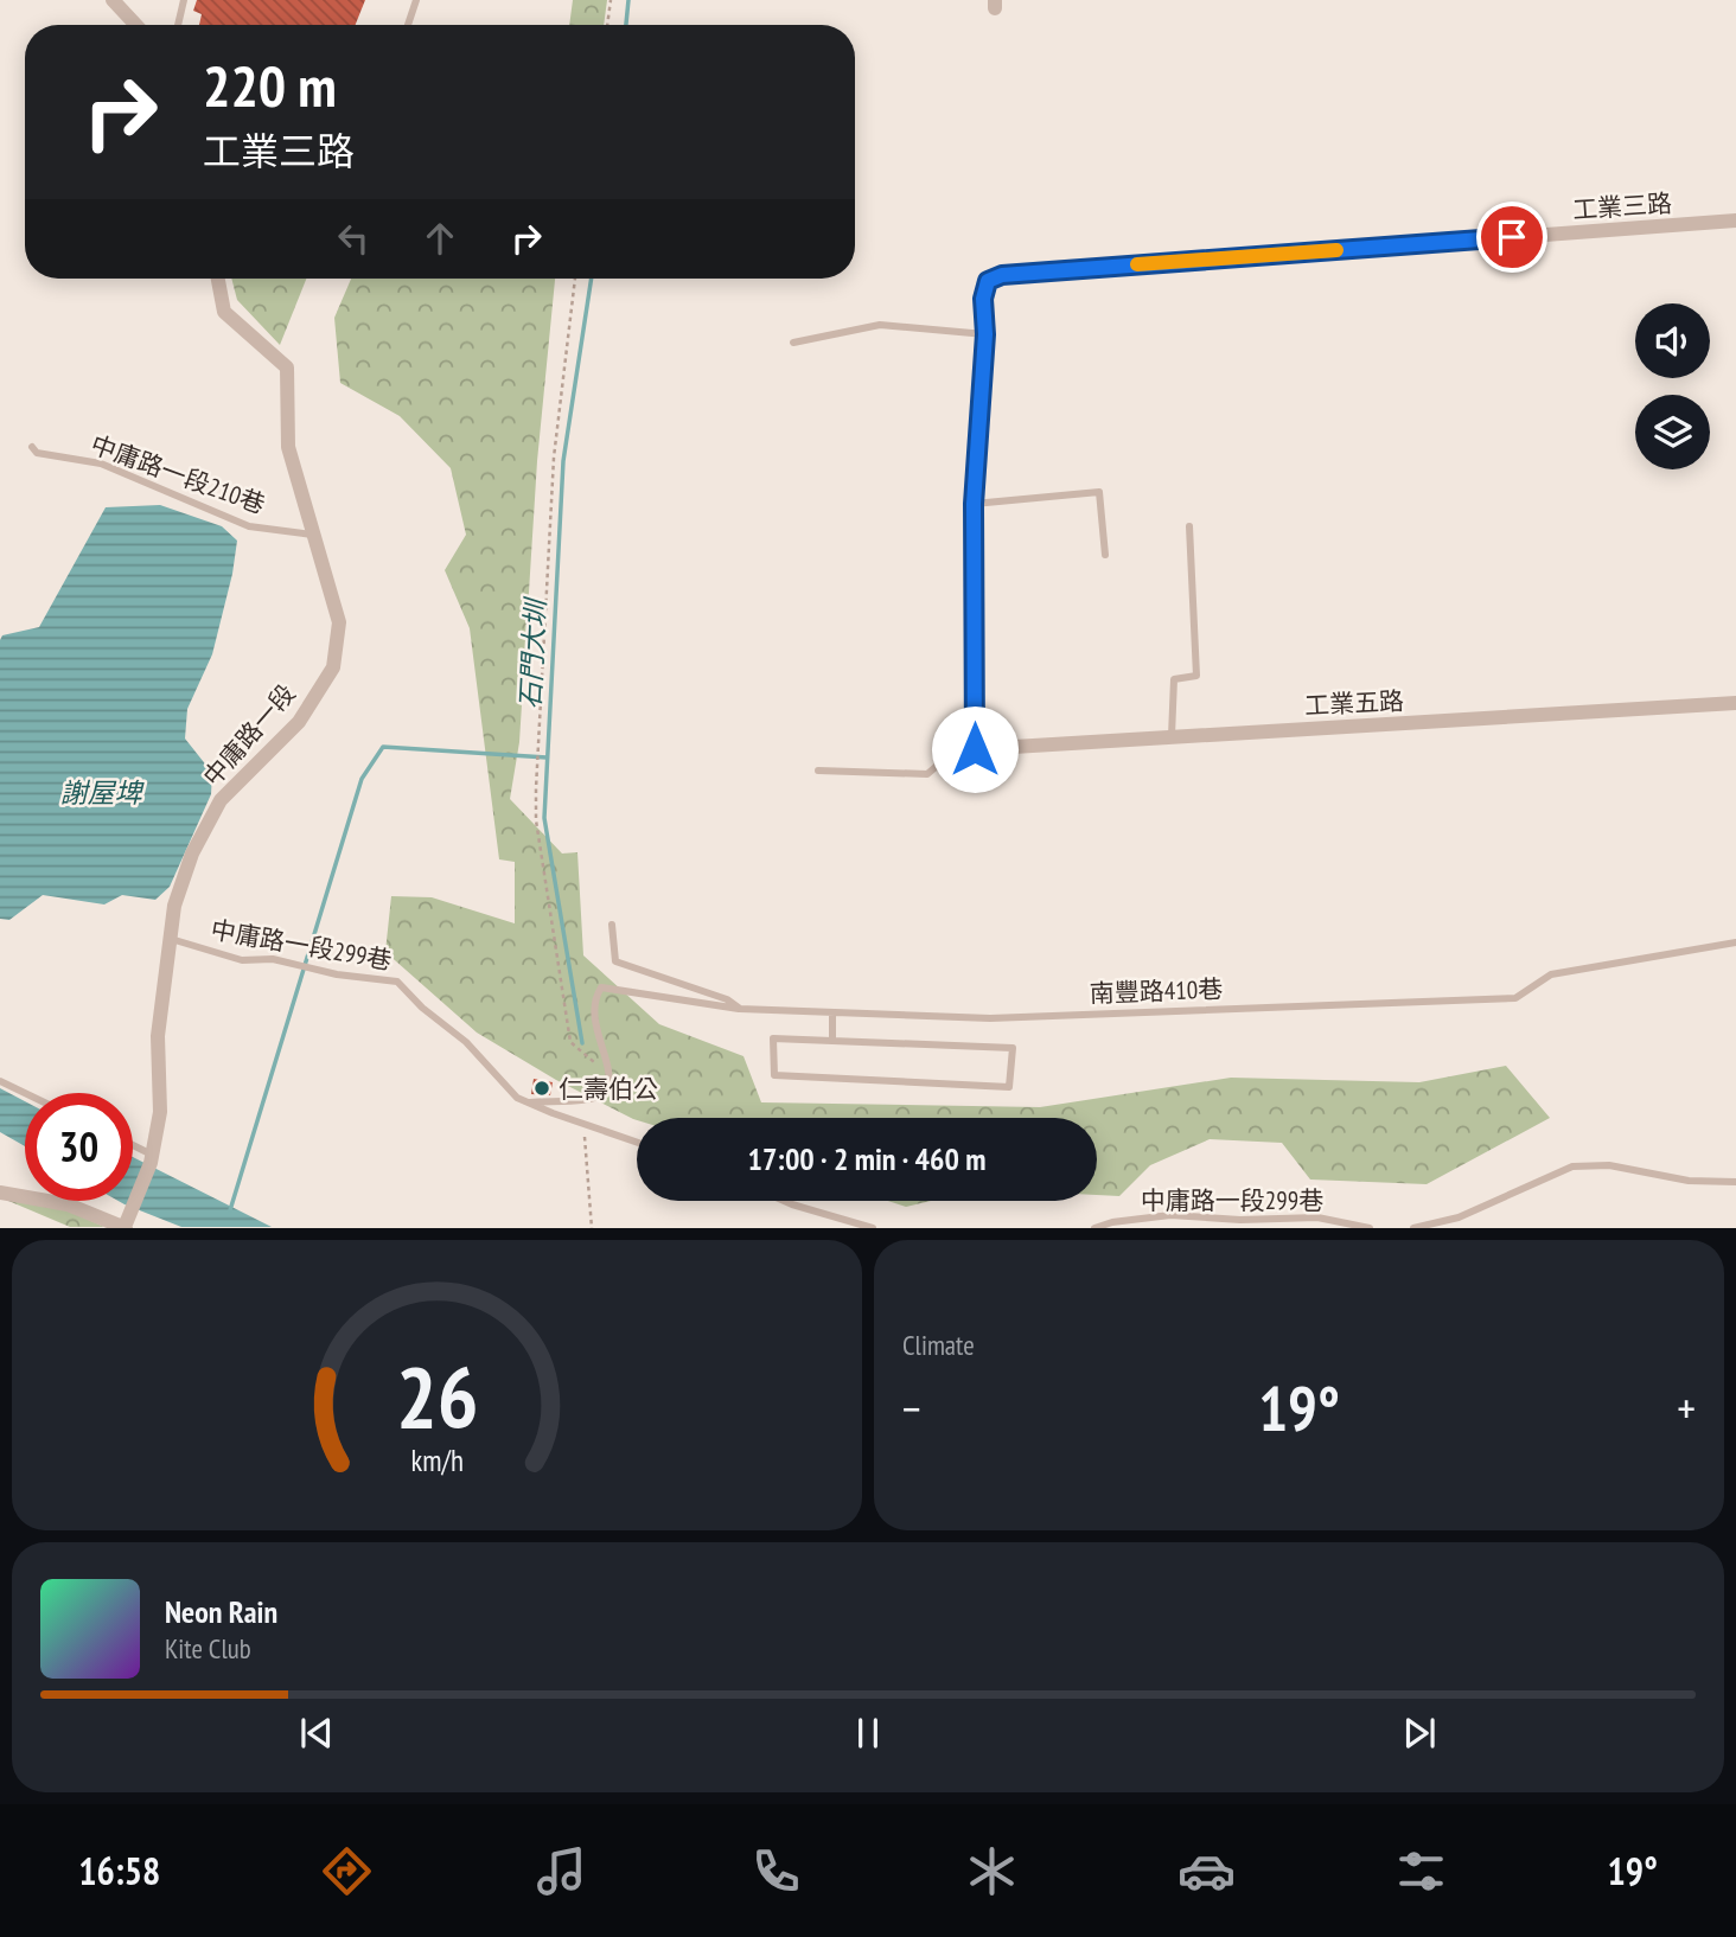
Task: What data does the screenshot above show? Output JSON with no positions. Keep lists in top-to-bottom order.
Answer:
{
  "streets": {
    "street": ["工業三路", "工業五路", "中庸路一段"],
    "lane": ["中庸路一段210巷", "中庸路一段299巷", "南豐路410巷"]
  },
  "crossings": [
    ["工業三路", "工業五路"],
    ["中庸路一段210巷", "中庸路一段"],
    ["中庸路一段", "中庸路一段299巷"]
  ],
  "water": ["石門大圳", "謝屋埤"],
  "places": ["仁壽伯公"],
  "page": {
    "turn": ["220 m", "工業三路"],
    "limit": "30",
    "trip": "17:00 · 2 min · 460 m",
    "tile": "Climate",
    "heat": ["−", "19°", "+"],
    "song": ["Neon Rain", "Kite Club"],
    "tabs": ["16:58", "19°"],
    "gauge": ["26", "km/h"]
  }
}
